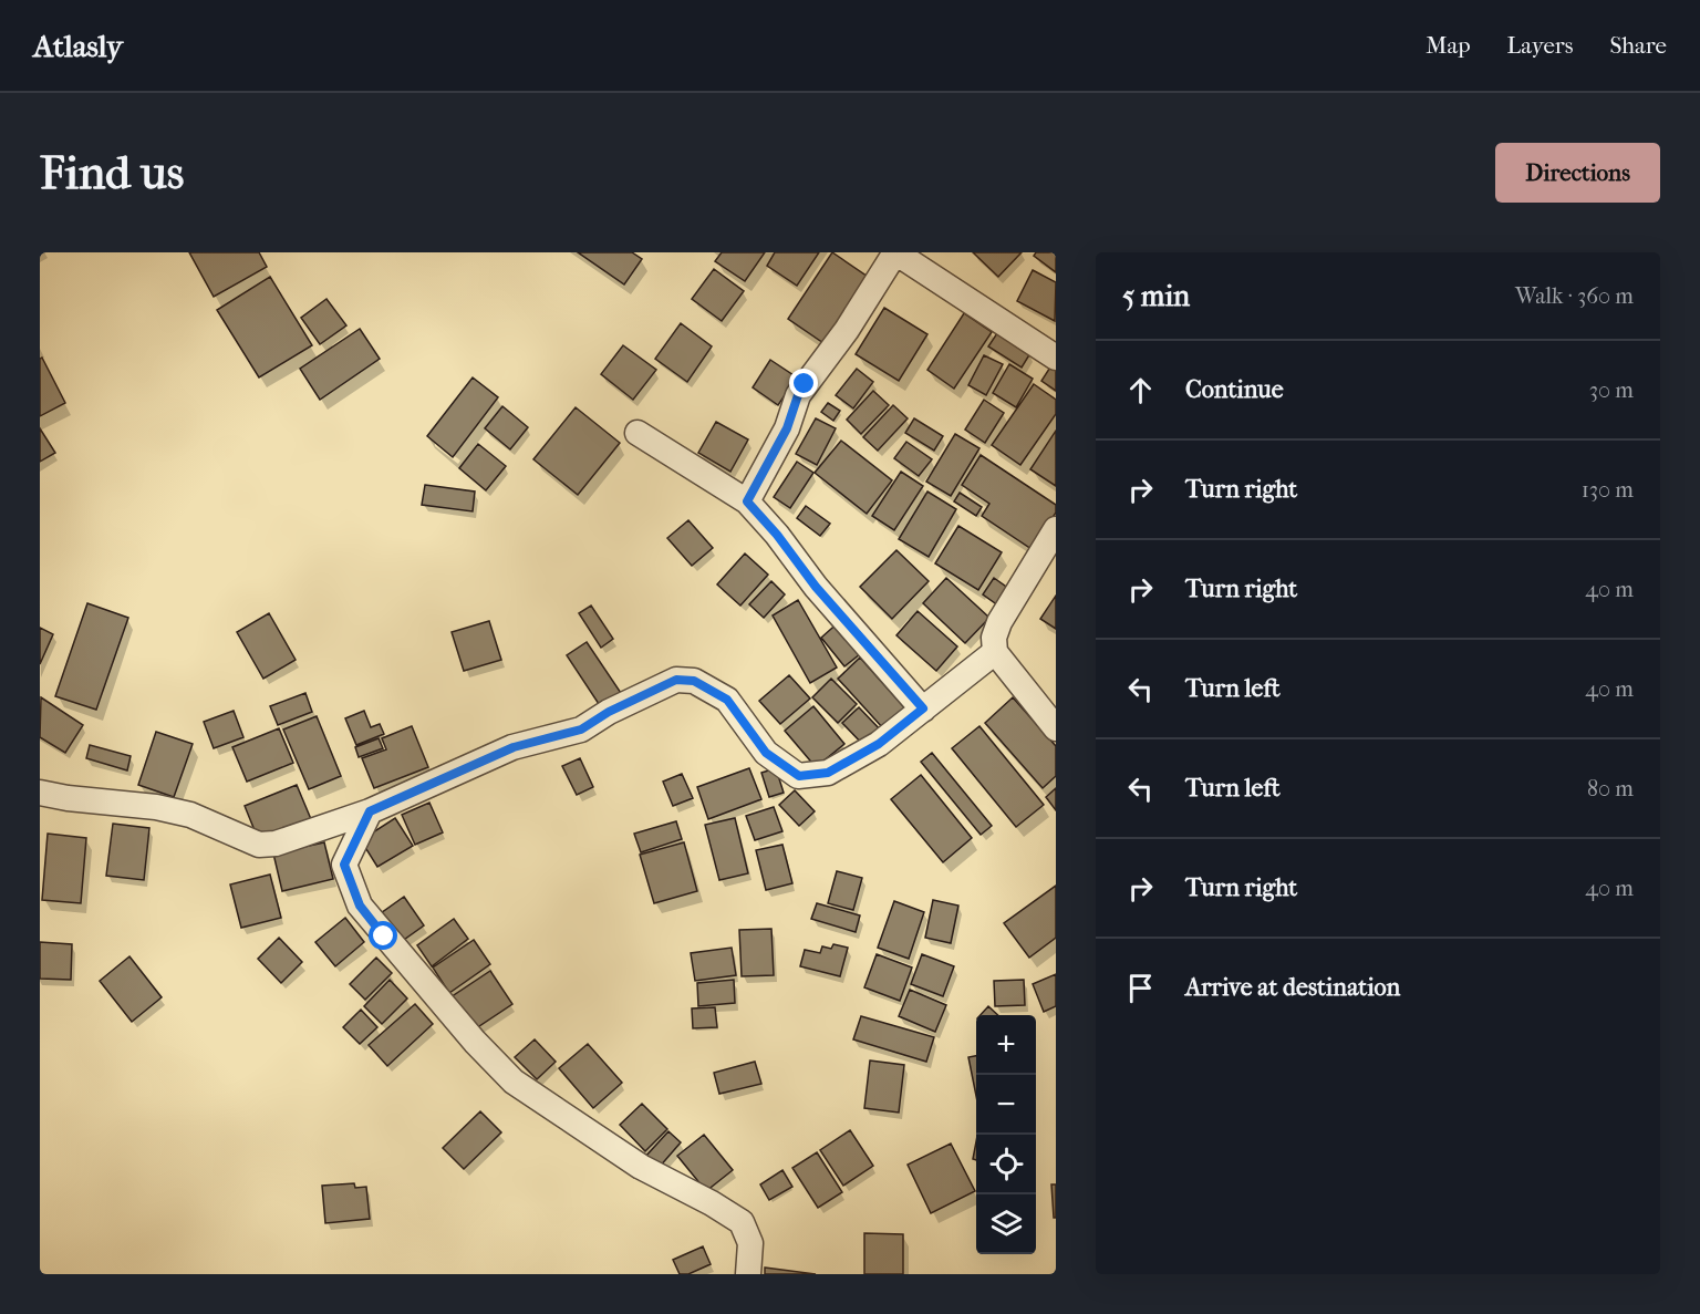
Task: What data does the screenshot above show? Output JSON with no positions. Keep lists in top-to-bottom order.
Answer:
{
  "page": {
    "header": "Atlasly",
    "nav": ["Map", "Layers", "Share"],
    "buttons": "Directions",
    "title": "Find us",
    "heading": ["5 min", "Walk · 360 m"],
    "list": [
      ["Continue", "30 m"],
      ["Turn right", "130 m"],
      ["Turn right", "40 m"],
      ["Turn left", "40 m"],
      ["Turn left", "80 m"],
      ["Turn right", "40 m"],
      "Arrive at destination"
    ],
    "map_buttons": ["+", "−"]
  }
}
